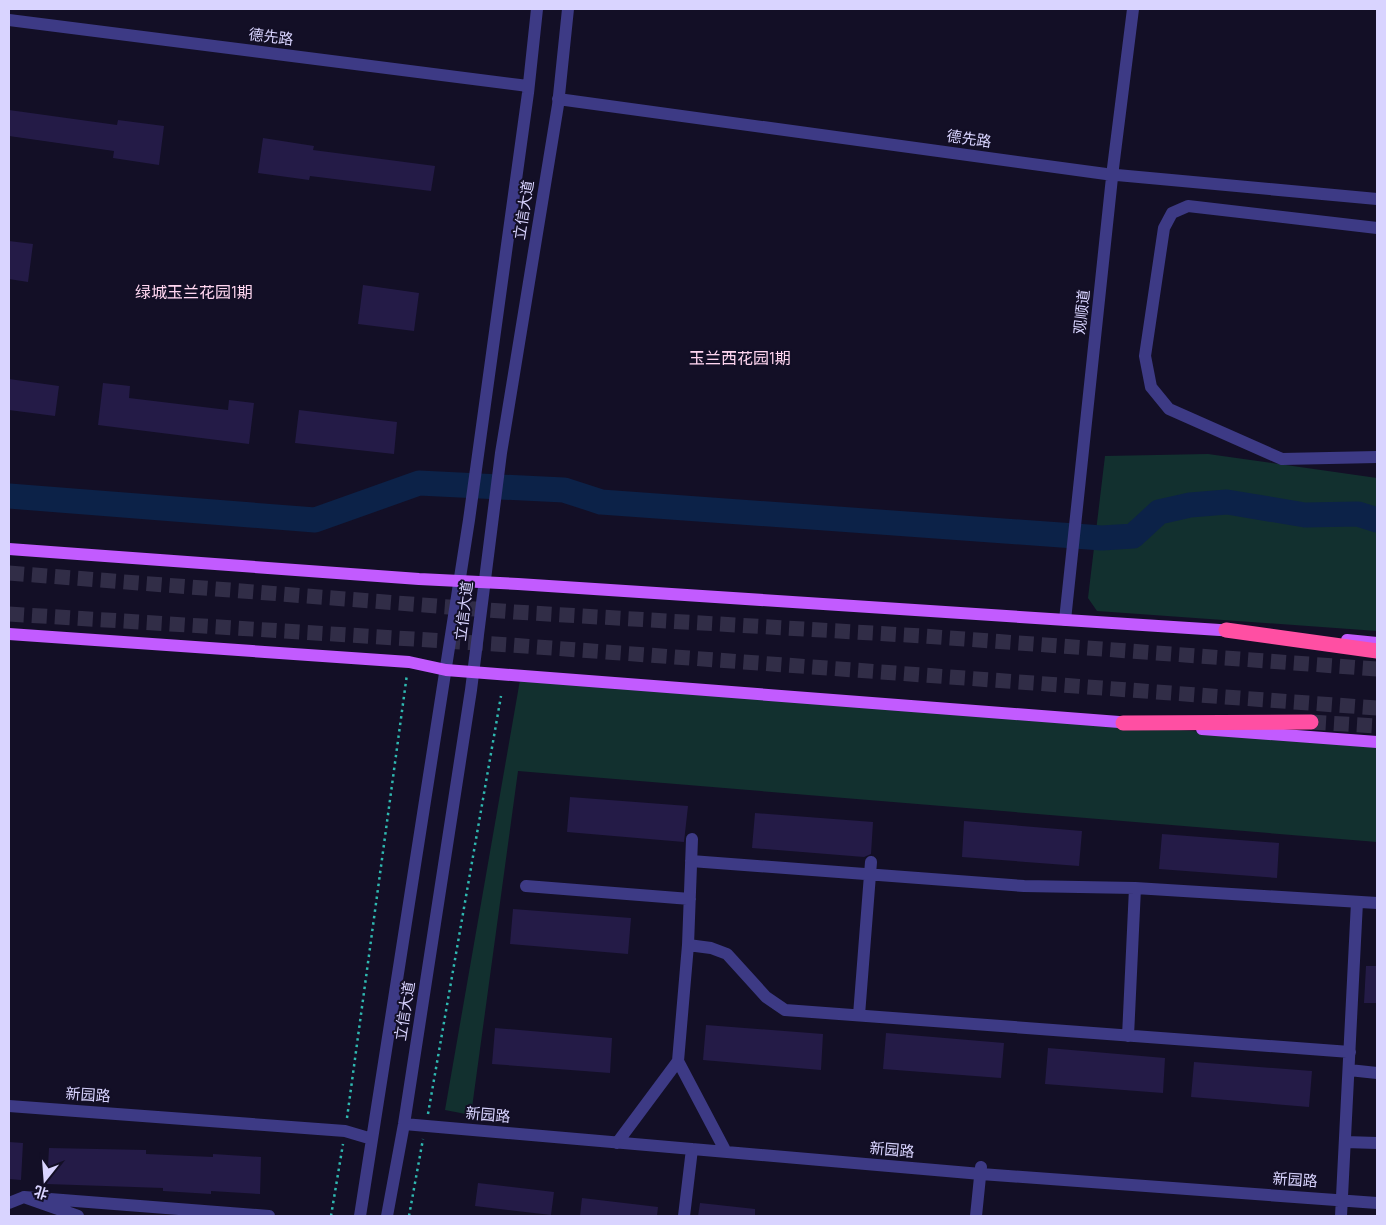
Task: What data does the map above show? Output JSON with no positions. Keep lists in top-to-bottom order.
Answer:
{
  "streets": {
    "street": [
      "德先路",
      "立信大道",
      "观顺道",
      "新园路"
    ]
  },
  "crossings": [
    ["德先路", "立信大道"],
    ["德先路", "观顺道"],
    ["立信大道", "新园路"]
  ],
  "districts": ["绿城玉兰花园1期", "玉兰西花园1期"],
  "north": "bottom"
}
